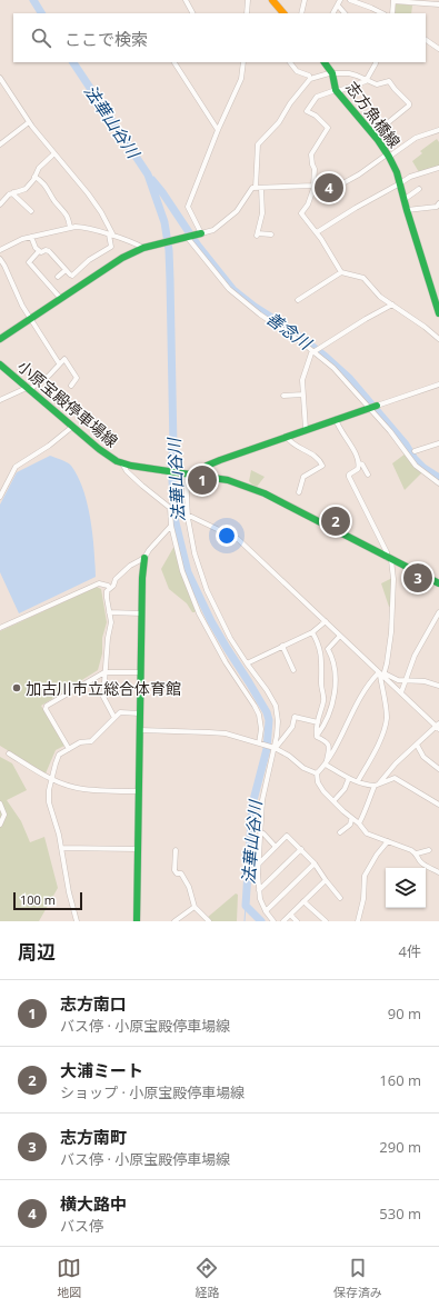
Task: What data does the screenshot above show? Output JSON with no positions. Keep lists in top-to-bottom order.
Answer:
{
  "streets": {
    "main road": ["志方魚橋線", "小原宝殿停車場線"]
  },
  "water": ["法華山谷川", "善念川"],
  "places": ["加古川市立総合体育館"],
  "scale_bar": "100 m",
  "page": {
    "search": "ここで検索",
    "pins": [
      "4",
      "1",
      "2",
      "3"
    ],
    "scale": "100 m",
    "heading": ["周辺", "4件"],
    "list": [
      {
        "mark": "1",
        "name": "志方南口",
        "note": "バス停 · 小原宝殿停車場線",
        "value": "90 m"
      },
      {
        "mark": "2",
        "name": "大浦ミート",
        "note": "ショップ · 小原宝殿停車場線",
        "value": "160 m"
      },
      {
        "mark": "3",
        "name": "志方南町",
        "note": "バス停 · 小原宝殿停車場線",
        "value": "290 m"
      },
      {
        "mark": "4",
        "name": "横大路中",
        "note": "バス停",
        "value": "530 m"
      }
    ],
    "nav": ["地図", "経路", "保存済み"]
  }
}
